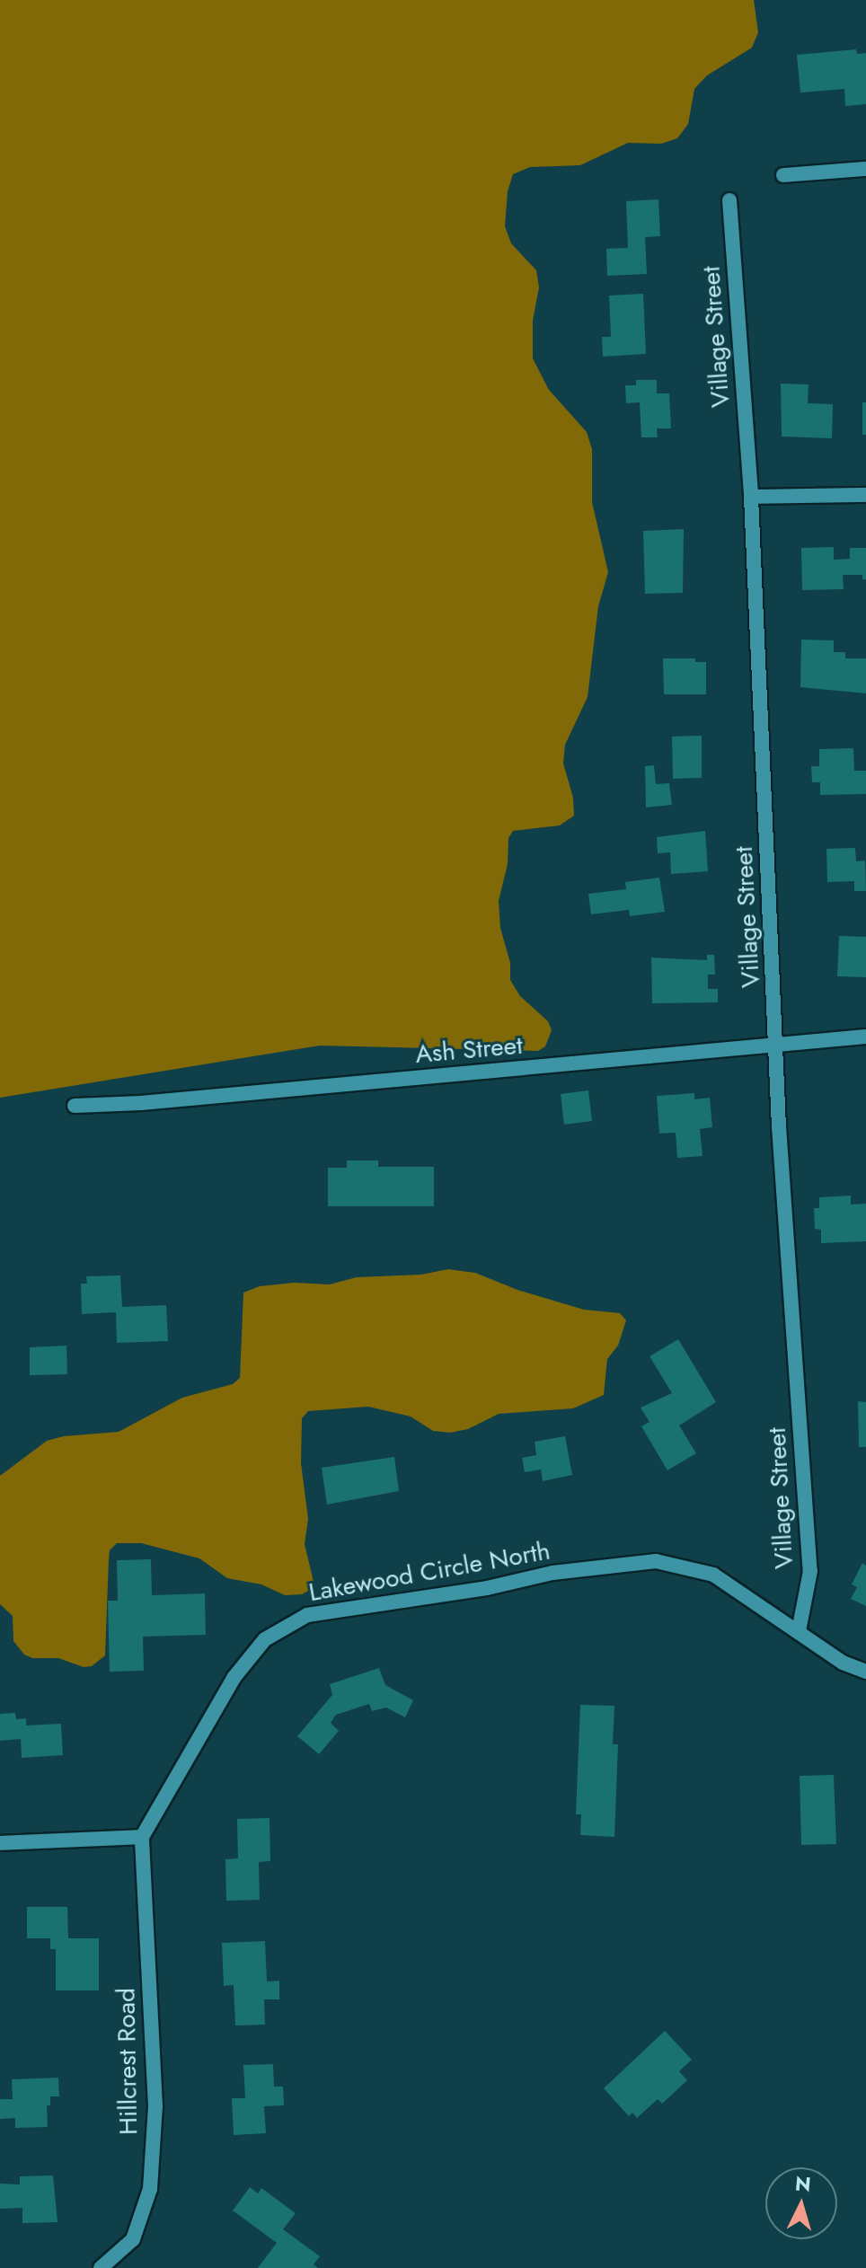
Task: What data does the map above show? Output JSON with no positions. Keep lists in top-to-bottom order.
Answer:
{
  "streets": {
    "street": [
      "Village Street",
      "Ash Street",
      "Lakewood Circle North",
      "Hillcrest Road"
    ]
  },
  "crossings": [
    ["Village Street", "Ash Street"],
    ["Village Street", "Lakewood Circle North"],
    ["Lakewood Circle North", "Hillcrest Road"]
  ],
  "north": "top"
}
